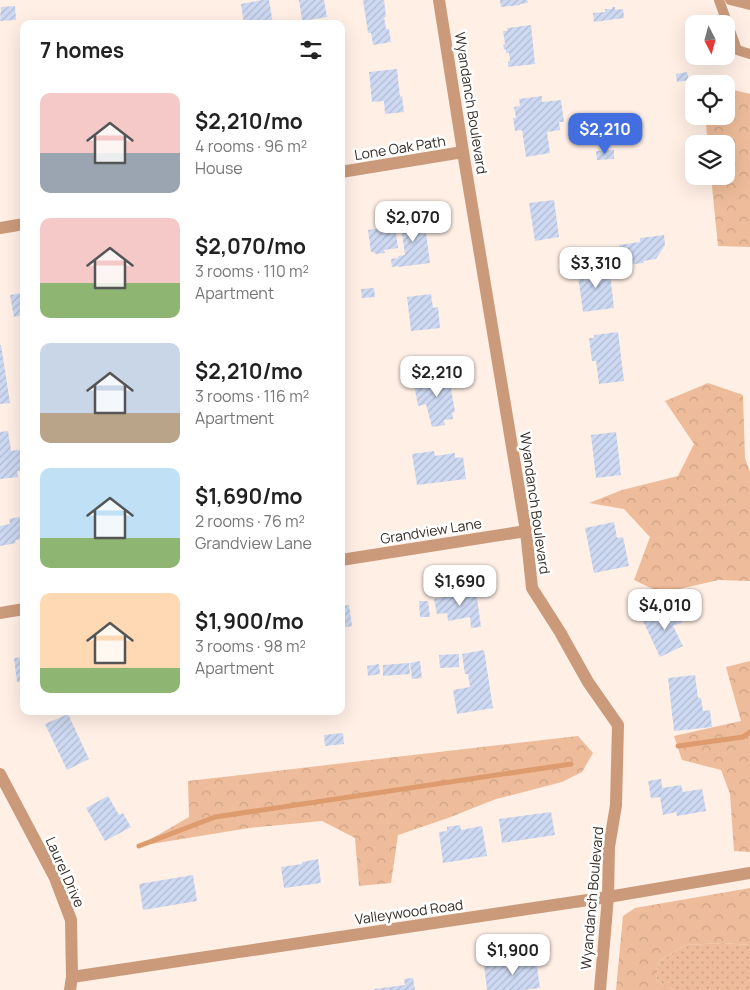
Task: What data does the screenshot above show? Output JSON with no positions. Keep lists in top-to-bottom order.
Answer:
{
  "streets": {
    "street": [
      "Wyandanch Boulevard",
      "Lone Oak Path",
      "Grandview Lane",
      "Laurel Drive",
      "Valleywood Road"
    ]
  },
  "crossings": [
    ["Wyandanch Boulevard", "Lone Oak Path"],
    ["Wyandanch Boulevard", "Grandview Lane"],
    ["Wyandanch Boulevard", "Valleywood Road"],
    ["Laurel Drive", "Valleywood Road"]
  ],
  "north": "bottom",
  "page": {
    "heading": "7 homes",
    "list": [
      {
        "name": "$2,210/mo",
        "note": "4 rooms · 96 m² · House"
      },
      {
        "name": "$2,070/mo",
        "note": "3 rooms · 110 m² · Apartment"
      },
      {
        "name": "$2,210/mo",
        "note": "3 rooms · 116 m² · Apartment"
      },
      {
        "name": "$1,690/mo",
        "note": "2 rooms · 76 m² · Grandview Lane"
      },
      {
        "name": "$1,900/mo",
        "note": "3 rooms · 98 m² · Apartment"
      }
    ],
    "price": [
      "$2,210",
      "$2,070",
      "$3,310",
      "$2,210",
      "$1,690",
      "$4,010",
      "$1,900"
    ]
  }
}
